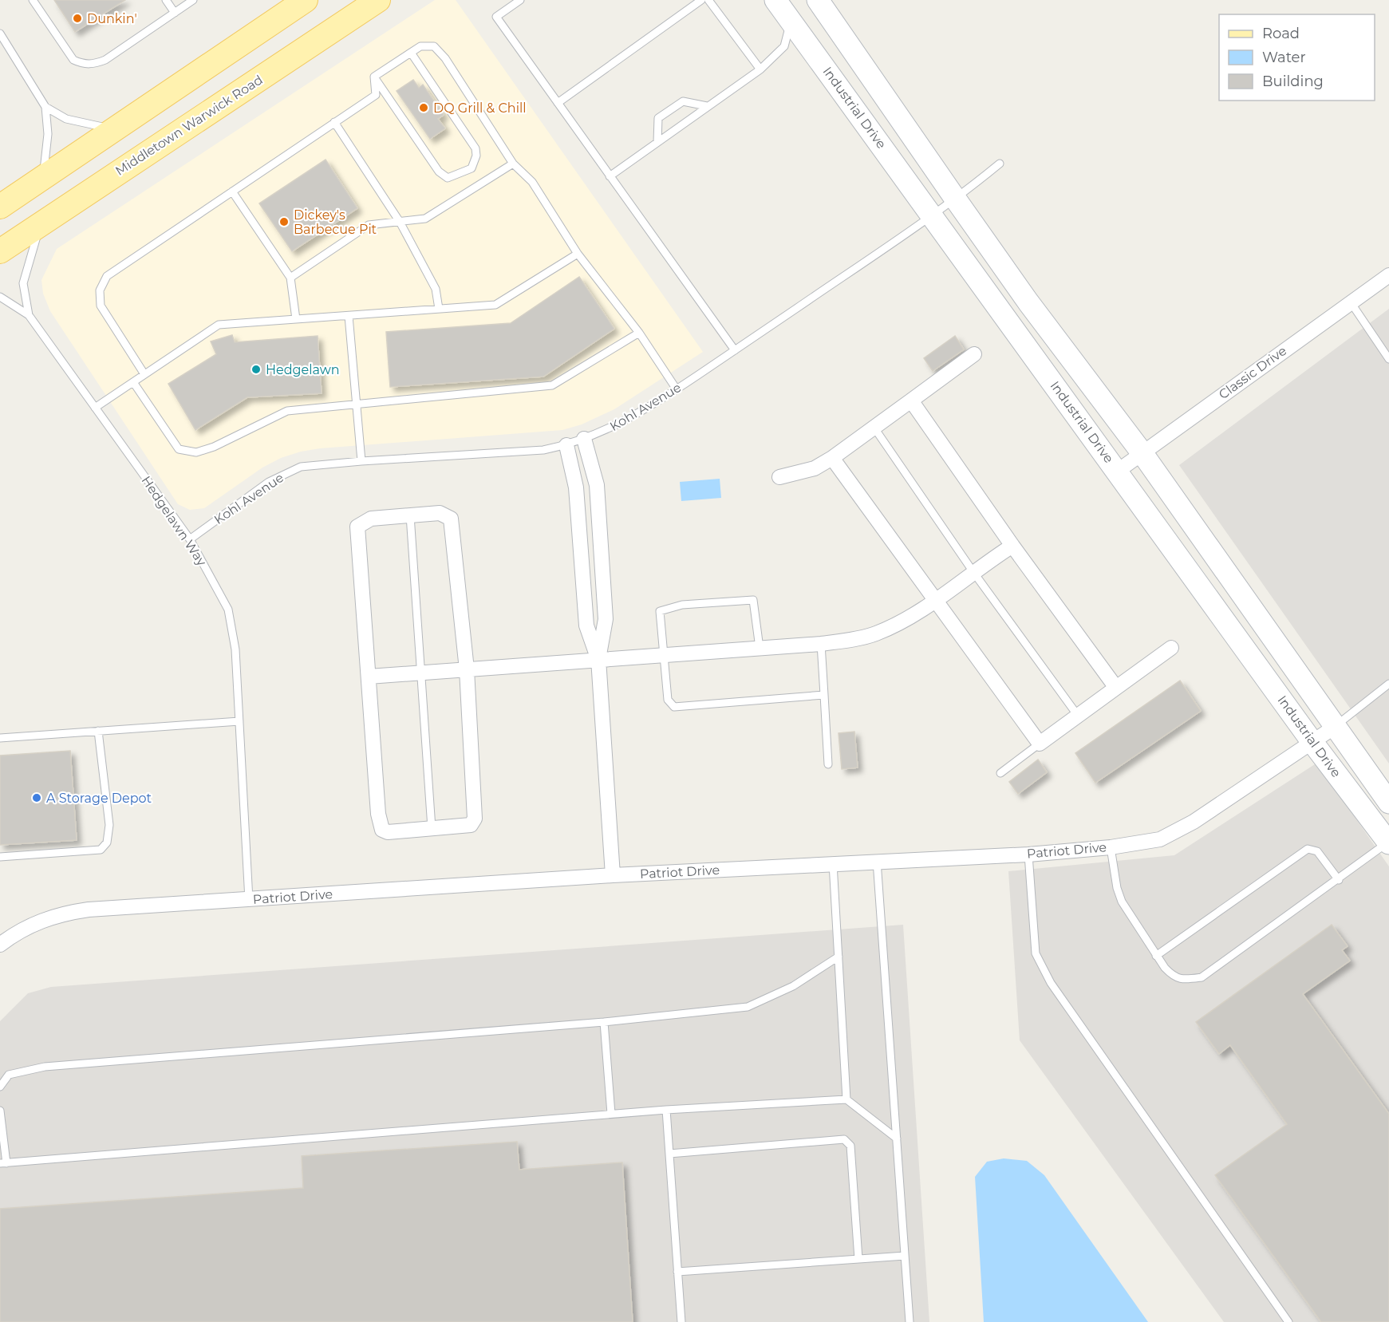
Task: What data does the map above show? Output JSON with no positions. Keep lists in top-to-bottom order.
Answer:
{
  "streets": {
    "main road": ["Middletown Warwick Road"],
    "street": ["Industrial Drive", "Classic Drive", "Patriot Drive"],
    "lane": ["Kohl Avenue", "Hedgelawn Way"]
  },
  "crossings": [
    ["Industrial Drive", "Classic Drive"],
    ["Industrial Drive", "Kohl Avenue"],
    ["Industrial Drive", "Patriot Drive"],
    ["Kohl Avenue", "Hedgelawn Way"],
    ["Hedgelawn Way", "Patriot Drive"]
  ],
  "places": [
    "Dunkin'",
    "DQ Grill & Chill",
    "Dickey's Barbecue Pit",
    "Hedgelawn",
    "A Storage Depot"
  ],
  "legend": ["Road", "Water", "Building"]
}
